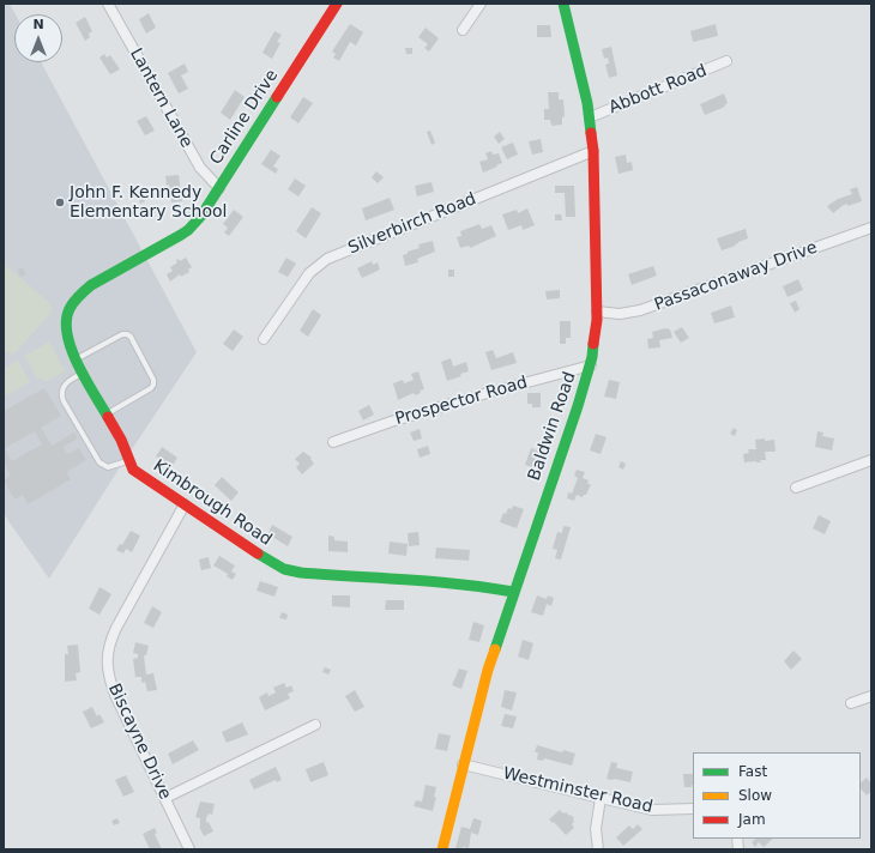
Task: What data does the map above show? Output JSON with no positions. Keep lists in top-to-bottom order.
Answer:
{
  "streets": {
    "street": [
      "Abbott Road",
      "Lantern Lane",
      "Carline Drive",
      "Silverbirch Road",
      "Passaconaway Drive",
      "Prospector Road",
      "Baldwin Road",
      "Kimbrough Road",
      "Biscayne Drive",
      "Westminster Road"
    ]
  },
  "crossings": [
    ["Abbott Road", "Baldwin Road"],
    ["Lantern Lane", "Carline Drive"],
    ["Carline Drive", "Kimbrough Road"],
    ["Silverbirch Road", "Baldwin Road"],
    ["Passaconaway Drive", "Baldwin Road"],
    ["Prospector Road", "Baldwin Road"],
    ["Baldwin Road", "Kimbrough Road"],
    ["Baldwin Road", "Westminster Road"],
    ["Kimbrough Road", "Biscayne Drive"]
  ],
  "places": ["John F. Kennedy Elementary School"],
  "legend": ["Fast", "Slow", "Jam"],
  "north": "top"
}
